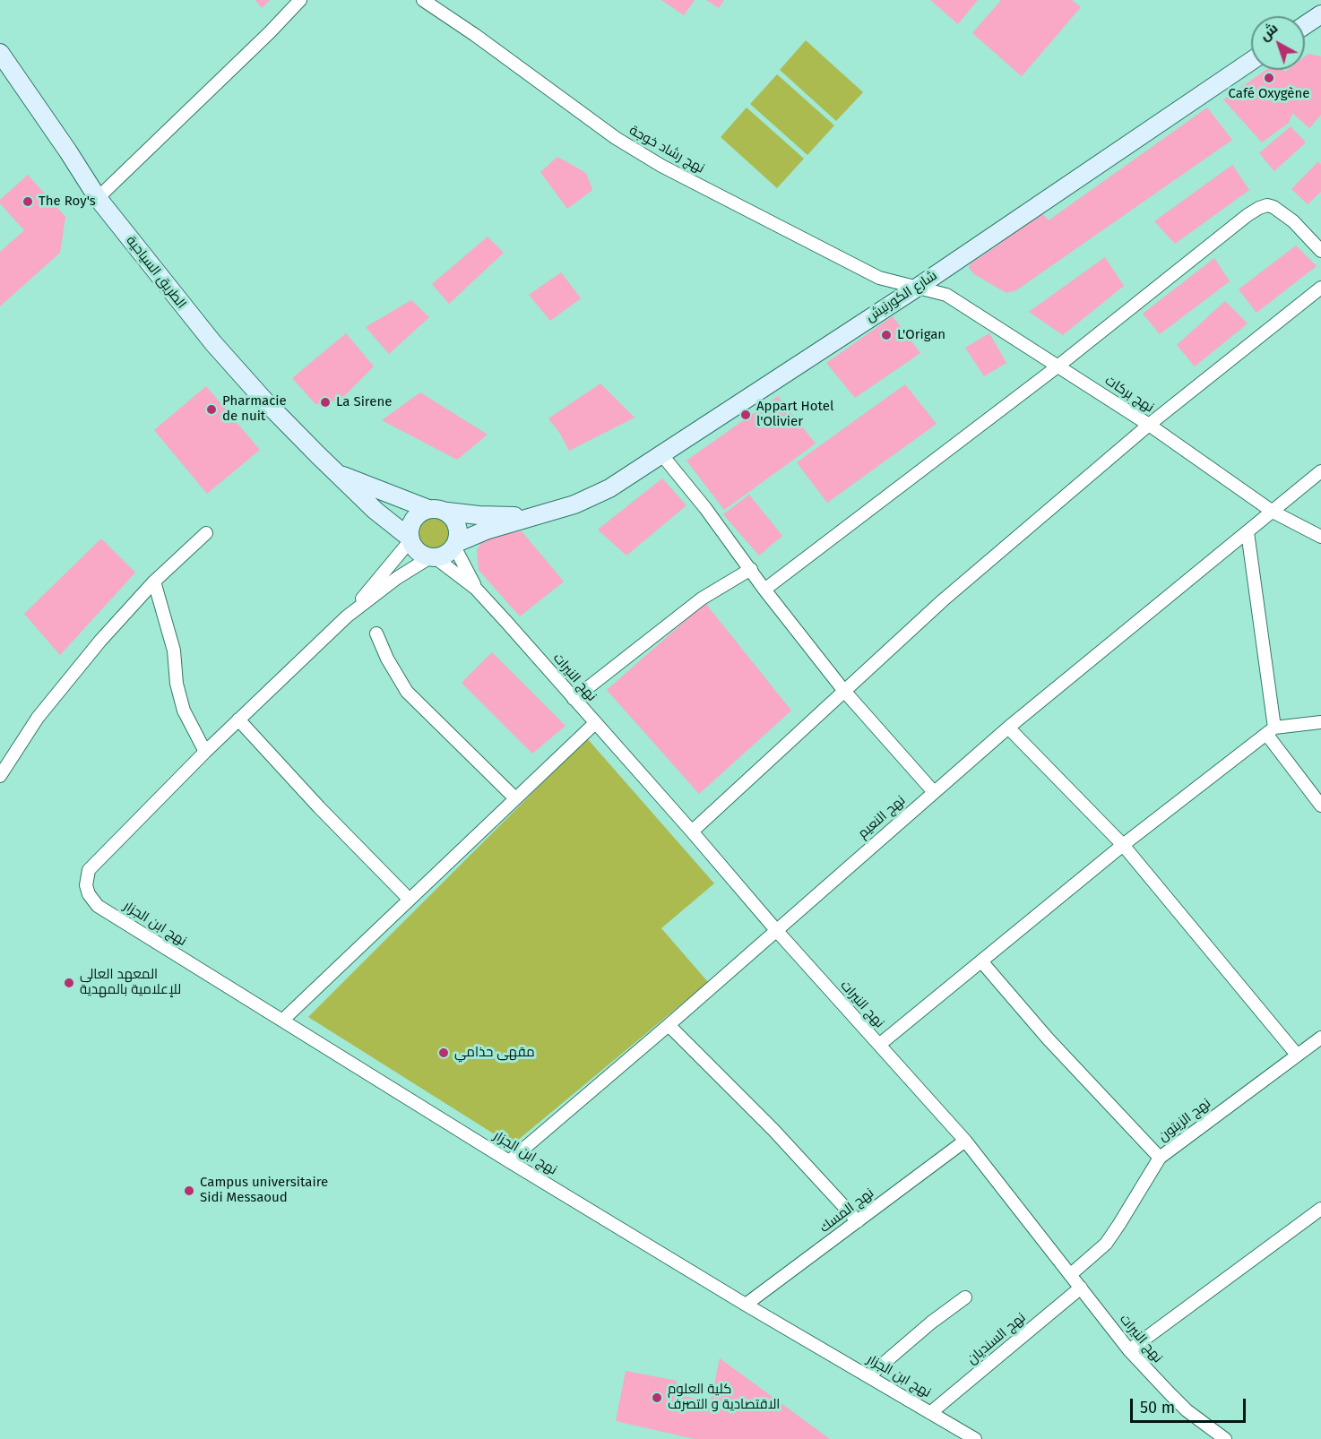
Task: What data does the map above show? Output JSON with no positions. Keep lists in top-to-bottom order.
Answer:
{
  "streets": {
    "main road": ["الطريق السياحية", "شارع الكورنيش"],
    "street": [
      "نهج رشاد خوجة",
      "نهج بركات",
      "نهج النيرات",
      "نهج النعيم",
      "نهج ابن الجزار",
      "نهج الزيتون",
      "نهج المسك",
      "نهج السنديان"
    ]
  },
  "crossings": [
    ["نهج رشاد خوجة", "شارع الكورنيش"],
    ["نهج رشاد خوجة", "نهج بركات"],
    ["الطريق السياحية", "شارع الكورنيش"],
    ["شارع الكورنيش", "نهج بركات"],
    ["نهج بركات", "نهج النعيم"],
    ["نهج النيرات", "نهج النعيم"],
    ["نهج النيرات", "نهج الزيتون"],
    ["نهج النيرات", "نهج المسك"],
    ["نهج النيرات", "نهج السنديان"],
    ["نهج النعيم", "نهج ابن الجزار"],
    ["نهج ابن الجزار", "نهج المسك"],
    ["نهج ابن الجزار", "نهج السنديان"]
  ],
  "places": [
    "Café Oxygène",
    "The Roy's",
    "L'Origan",
    "La Sirene",
    "Pharmacie de nuit",
    "Appart Hotel l'Olivier",
    "المعهد العالي للإعلامية بالمهدية",
    "مقهى حذامي",
    "Campus universitaire Sidi Messaoud",
    "كلية العلوم الاقتصادية و التصرف"
  ],
  "scale_bar": "50 m",
  "north": "top left"
}
